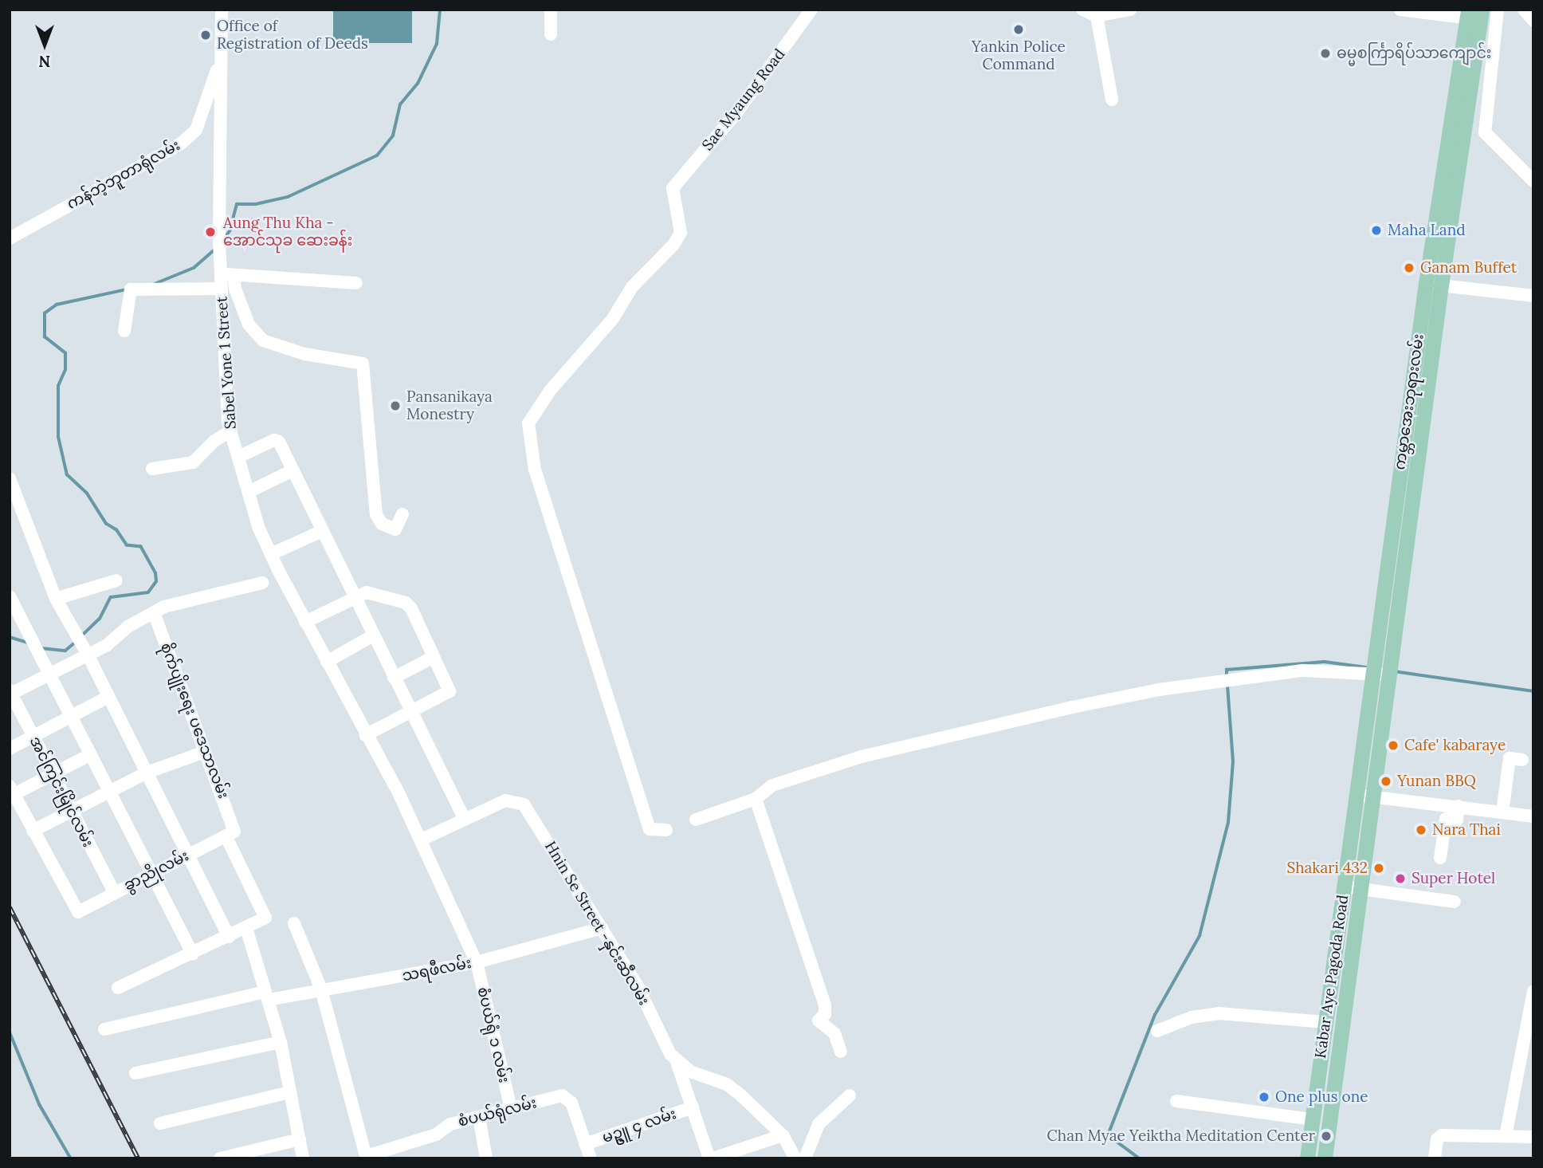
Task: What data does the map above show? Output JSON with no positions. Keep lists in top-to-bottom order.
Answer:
{
  "streets": {
    "main road": ["ကမ္ဘာအေးဘုရားလမ်း", "Kabar Aye Pagoda Road"],
    "street": [
      "Sae Myaung Road",
      "ကန်ဘဲ့ဘူတာရုံလမ်း",
      "Sabel Yone 1 Street",
      "စိုက်ပျိုးရေး ပဒေသာလမ်း",
      "အင်ကြင်းမြိုင်လမ်း",
      "ခွာညိုလမ်း",
      "Hnin Se Street -နှင်းဆီလမ်း",
      "သရဖီလမ်း",
      "စံပယ်ရုံ ၁ လမ်း",
      "စံပယ်ရုံလမ်း",
      "မဥ္ဇူ ၄ လမ်း"
    ]
  },
  "crossings": [
    ["ကန်ဘဲ့ဘူတာရုံလမ်း", "Sabel Yone 1 Street"],
    ["Sabel Yone 1 Street", "Hnin Se Street -နှင်းဆီလမ်း"],
    ["Sabel Yone 1 Street", "စံပယ်ရုံ ၁ လမ်း"],
    ["ကမ္ဘာအေးဘုရားလမ်း", "Kabar Aye Pagoda Road"],
    ["စိုက်ပျိုးရေး ပဒေသာလမ်း", "ခွာညိုလမ်း"],
    ["အင်ကြင်းမြိုင်လမ်း", "ခွာညိုလမ်း"],
    ["Hnin Se Street -နှင်းဆီလမ်း", "သရဖီလမ်း"],
    ["Hnin Se Street -နှင်းဆီလမ်း", "စံပယ်ရုံ ၁ လမ်း"],
    ["Hnin Se Street -နှင်းဆီလမ်း", "မဥ္ဇူ ၄ လမ်း"],
    ["သရဖီလမ်း", "စံပယ်ရုံ ၁ လမ်း"],
    ["စံပယ်ရုံ ၁ လမ်း", "စံပယ်ရုံလမ်း"],
    ["စံပယ်ရုံလမ်း", "မဥ္ဇူ ၄ လမ်း"]
  ],
  "places": [
    "Yankin Police Command",
    "Office of Registration of Deeds",
    "ဓမ္မစင်္ကြာရိပ်သာကျောင်း",
    "Maha Land",
    "Aung Thu Kha - အောင်သုခ ဆေးခန်း",
    "Ganam Buffet",
    "Pansanikaya Monestry",
    "Cafe' kabaraye",
    "Yunan BBQ",
    "Nara Thai",
    "Shakari 432",
    "Super Hotel",
    "One plus one",
    "Chan Myae Yeiktha Meditation Center"
  ],
  "north": "bottom"
}
